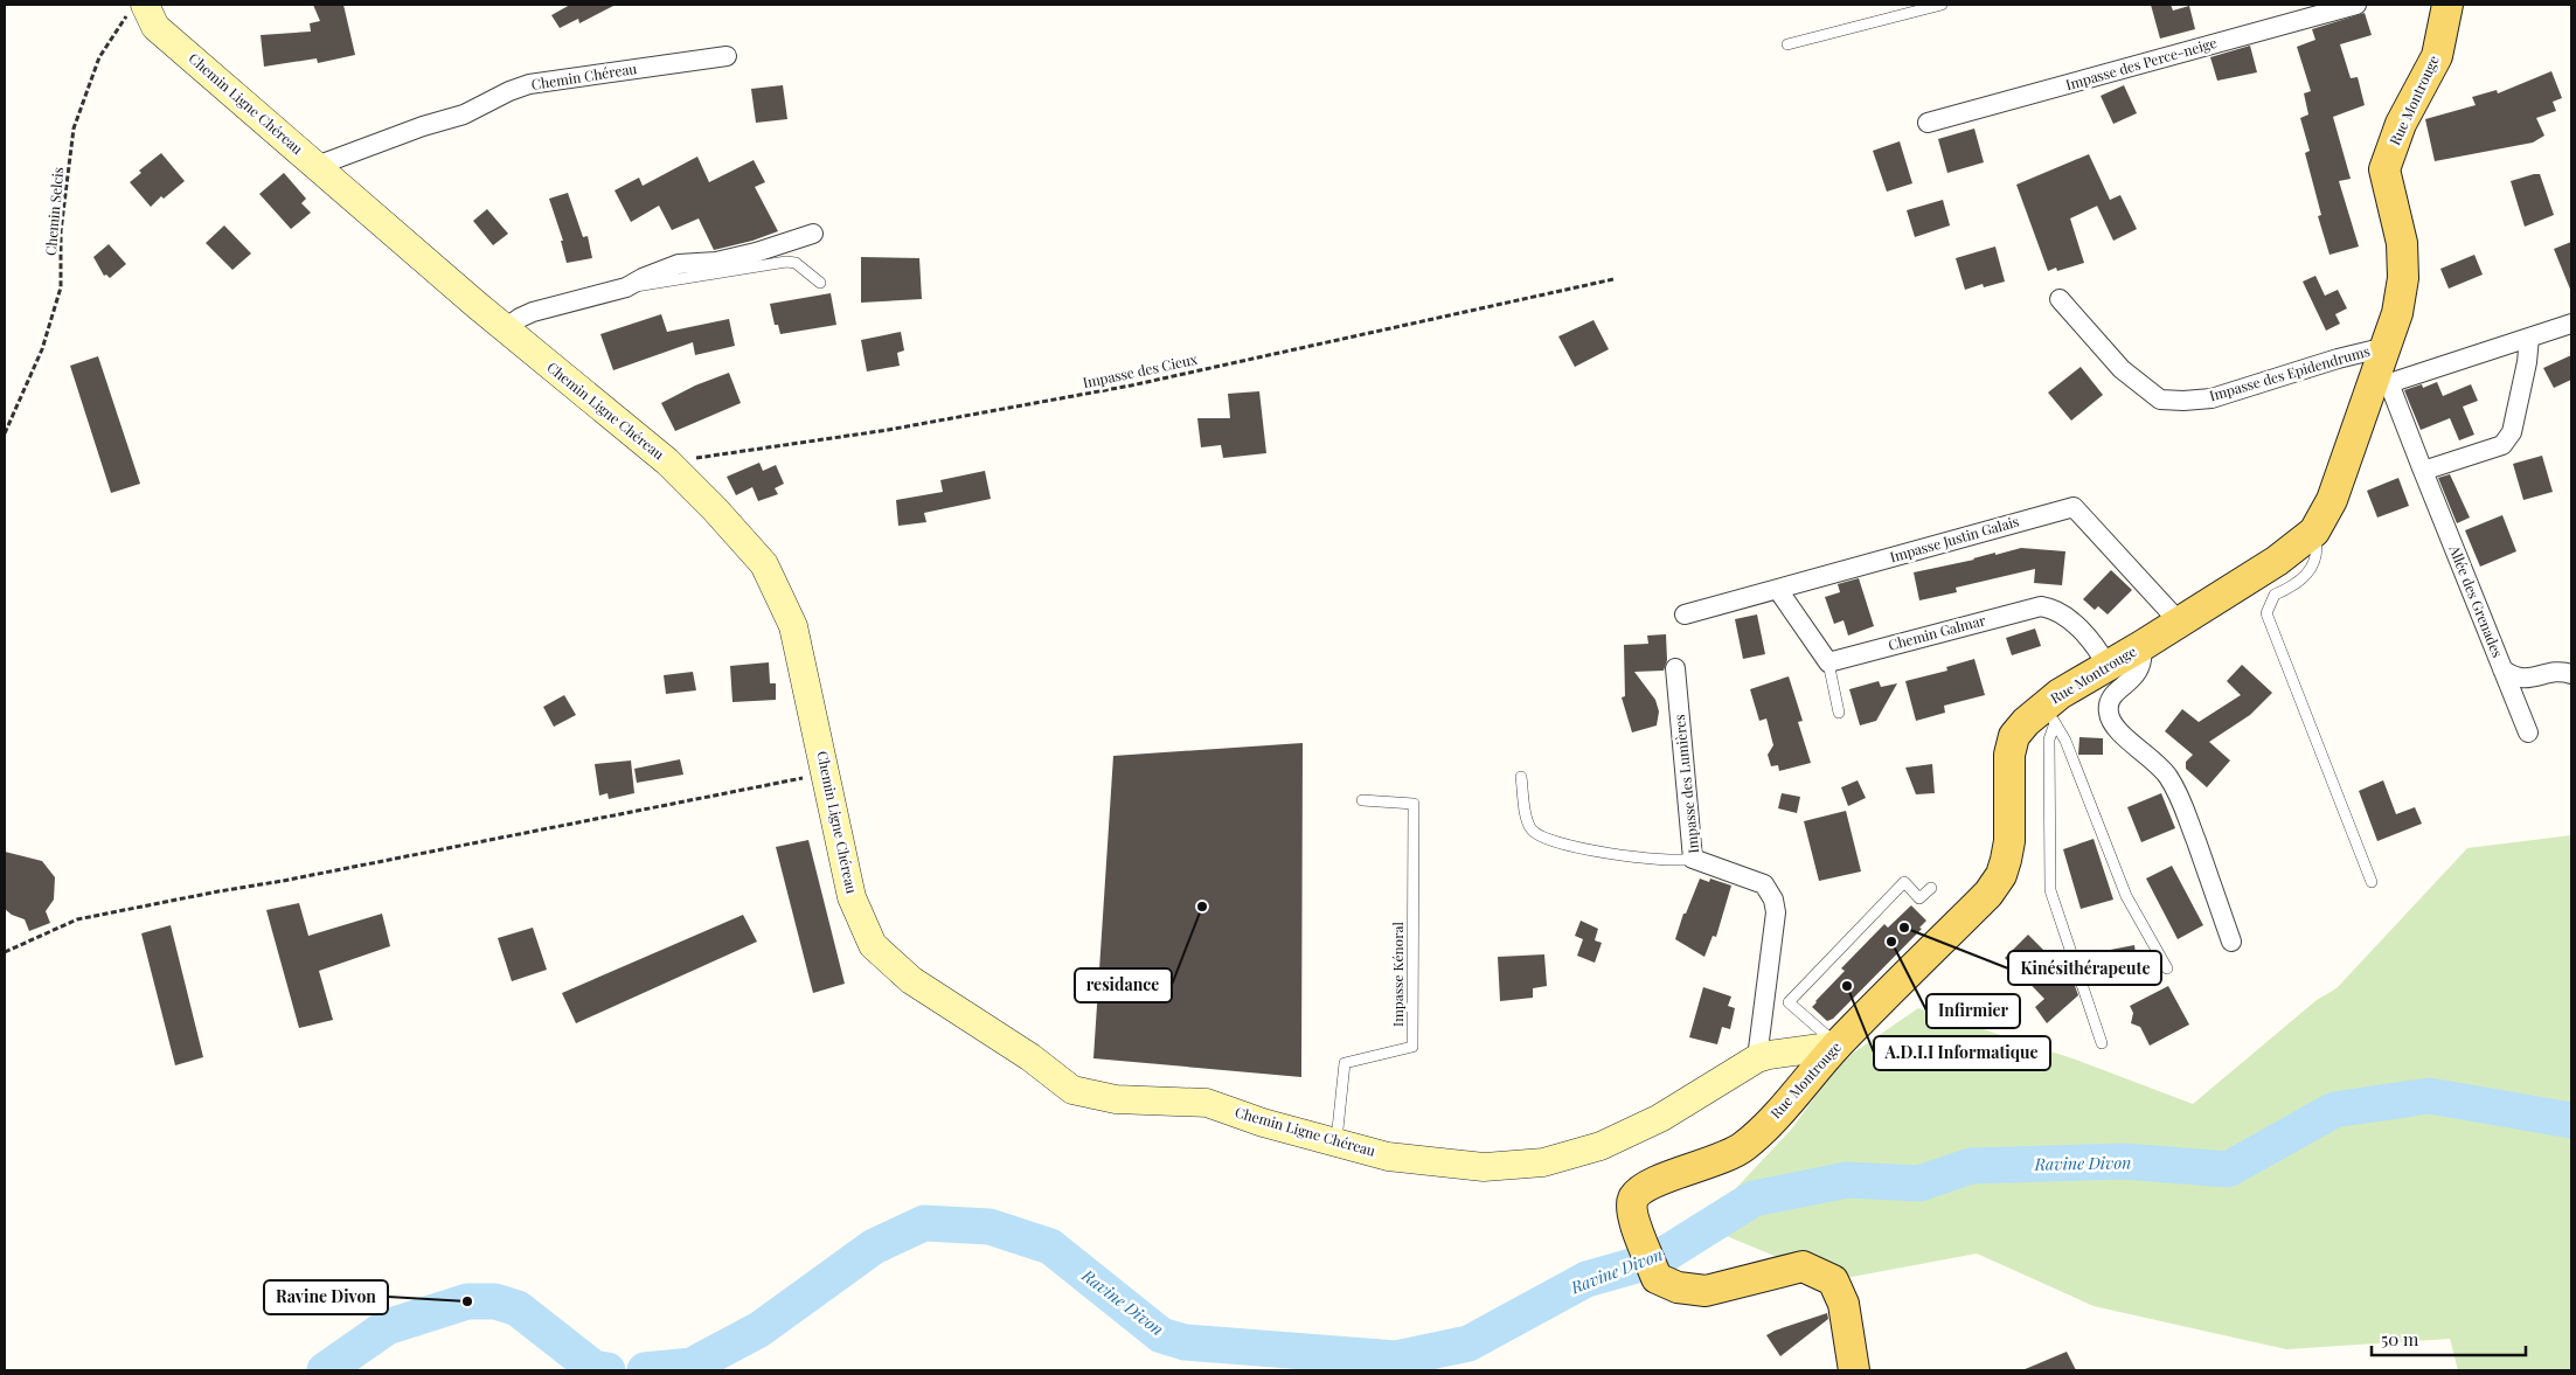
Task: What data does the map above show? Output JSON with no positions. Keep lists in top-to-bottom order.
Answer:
{
  "streets": {
    "main road": ["Rue Montrouge"],
    "street": [
      "Impasse des Perce-neige",
      "Chemin Chéreau",
      "Chemin Ligne Chéreau",
      "Impasse des Epidendrums",
      "Impasse Justin Galais",
      "Allée des Grenades",
      "Chemin Galmar",
      "Impasse des Lumières"
    ],
    "lane": ["Impasse Kénoral"],
    "path": ["Chemin Selcis", "Impasse des Cieux"]
  },
  "crossings": [
    ["Chemin Chéreau", "Chemin Ligne Chéreau"],
    ["Rue Montrouge", "Chemin Ligne Chéreau"],
    ["Rue Montrouge", "Impasse des Epidendrums"],
    ["Rue Montrouge", "Impasse Justin Galais"],
    ["Rue Montrouge", "Allée des Grenades"],
    ["Rue Montrouge", "Chemin Galmar"],
    ["Chemin Ligne Chéreau", "Chemin Selcis"],
    ["Chemin Ligne Chéreau", "Impasse des Cieux"],
    ["Chemin Ligne Chéreau", "Impasse des Lumières"],
    ["Chemin Ligne Chéreau", "Impasse Kénoral"]
  ],
  "water": ["Ravine Divon"],
  "places": [
    "residance",
    "Kinésithérapeute",
    "Infirmier",
    "A.D.I.I Informatique",
    "Ravine Divon"
  ],
  "scale_bar": "50 m"
}
